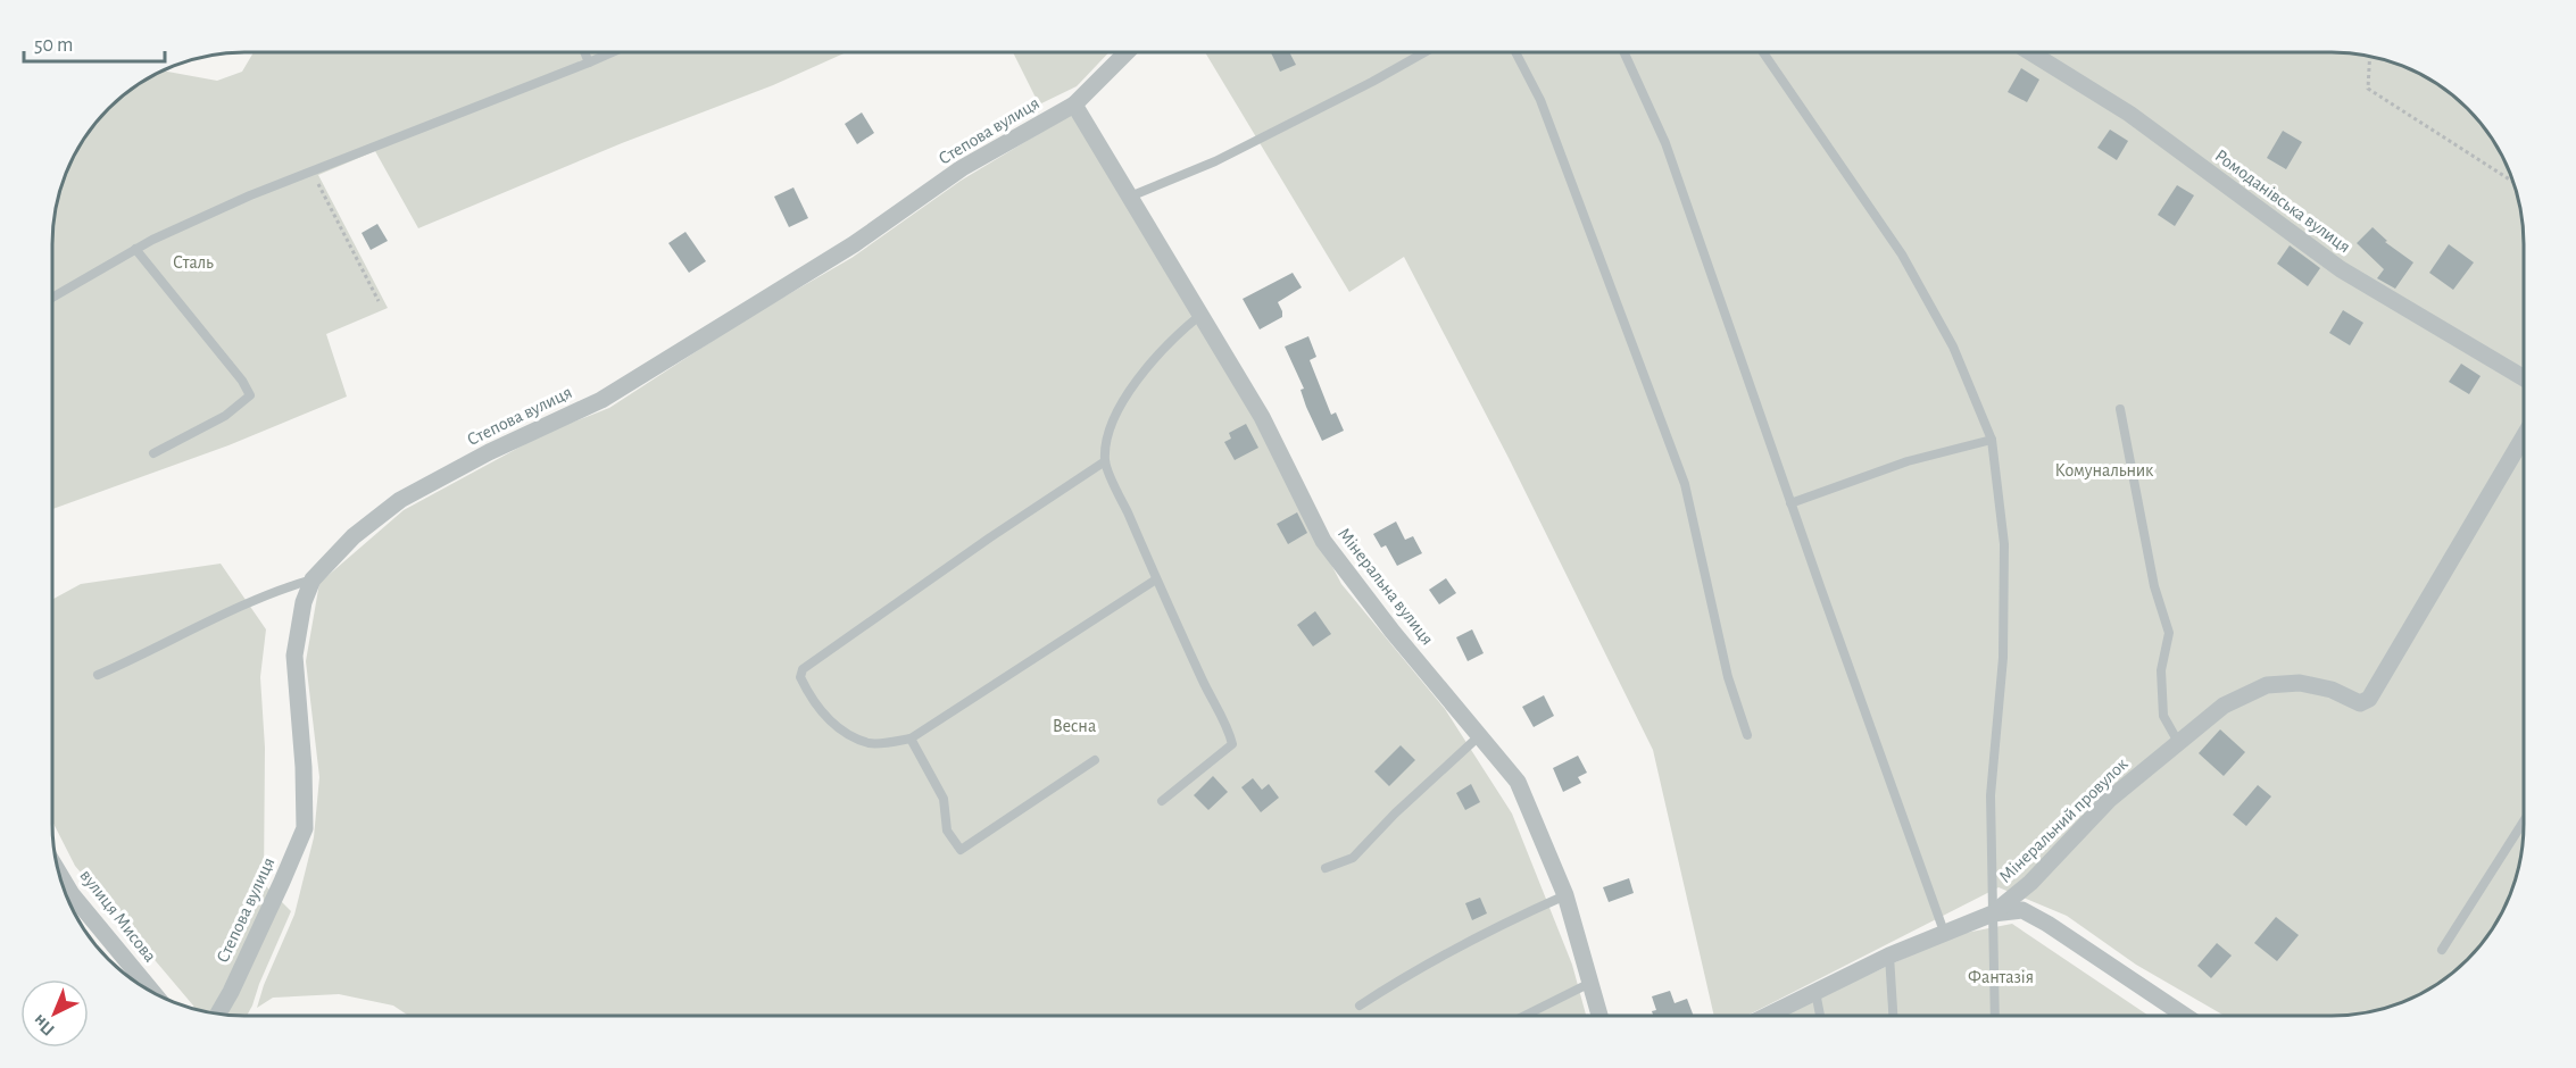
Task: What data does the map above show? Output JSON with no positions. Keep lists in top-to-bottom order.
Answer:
{
  "streets": {
    "street": [
      "Степова вулиця",
      "Ромоданівська вулиця",
      "Мінеральна вулиця",
      "Мінеральний провулок",
      "вулиця Мисова"
    ]
  },
  "crossings": [
    ["Степова вулиця", "Мінеральна вулиця"]
  ],
  "parks": [
    "Сталь",
    "Комунальник",
    "Весна",
    "Фантазія"
  ],
  "scale_bar": "50 m",
  "north": "bottom left"
}
